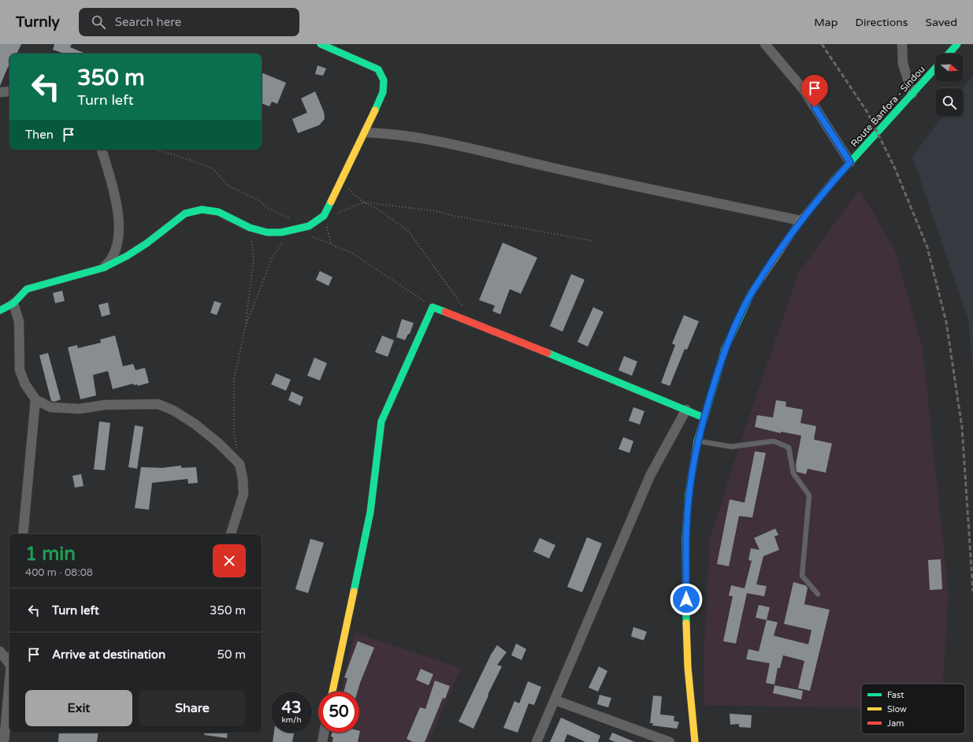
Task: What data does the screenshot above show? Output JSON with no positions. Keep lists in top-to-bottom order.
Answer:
{
  "streets": {
    "street": ["Route Banfora - Sindou"]
  },
  "legend": ["Fast", "Slow", "Jam"],
  "north": "right",
  "page": {
    "header": "Turnly",
    "search": "Search here",
    "nav": ["Map", "Directions", "Saved"],
    "turn": ["350 m", "Turn left"],
    "then": "Then",
    "heading": ["1 min", "400 m · 08:08"],
    "list": [
      {
        "name": "Turn left",
        "value": "350 m"
      },
      {
        "name": "Arrive at destination",
        "value": "50 m"
      }
    ],
    "buttons": ["Exit", "Share"],
    "speed": "43 km/h",
    "limit": "50"
  }
}
